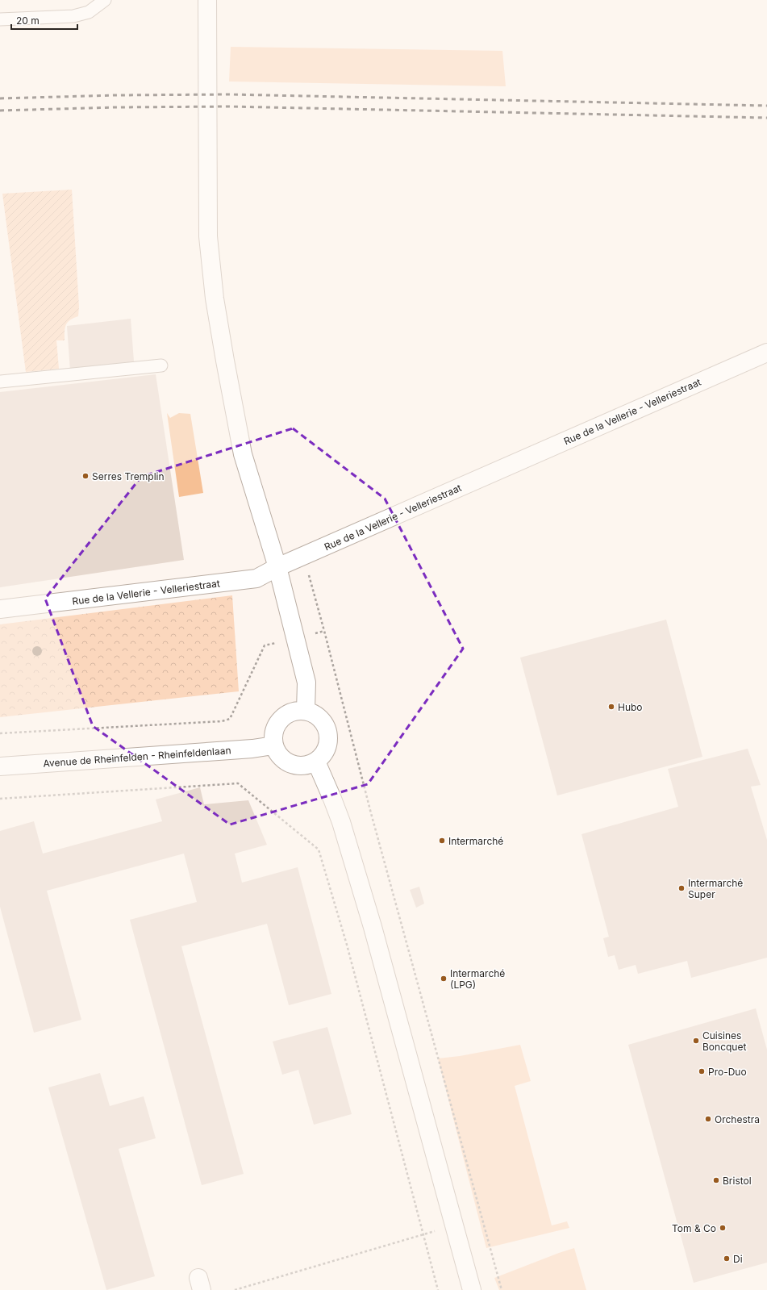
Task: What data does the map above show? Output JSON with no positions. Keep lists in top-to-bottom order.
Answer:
{
  "streets": {
    "main road": ["Rue de la Vellerie - Velleriestraat", "Avenue de Rheinfelden - Rheinfeldenlaan"]
  },
  "places": [
    "Serres Tremplin",
    "Hubo",
    "Intermarché",
    "Intermarché Super",
    "Intermarché (LPG)",
    "Cuisines Boncquet",
    "Pro-Duo",
    "Orchestra",
    "Bristol",
    "Tom & Co",
    "Di"
  ],
  "scale_bar": "20 m"
}
